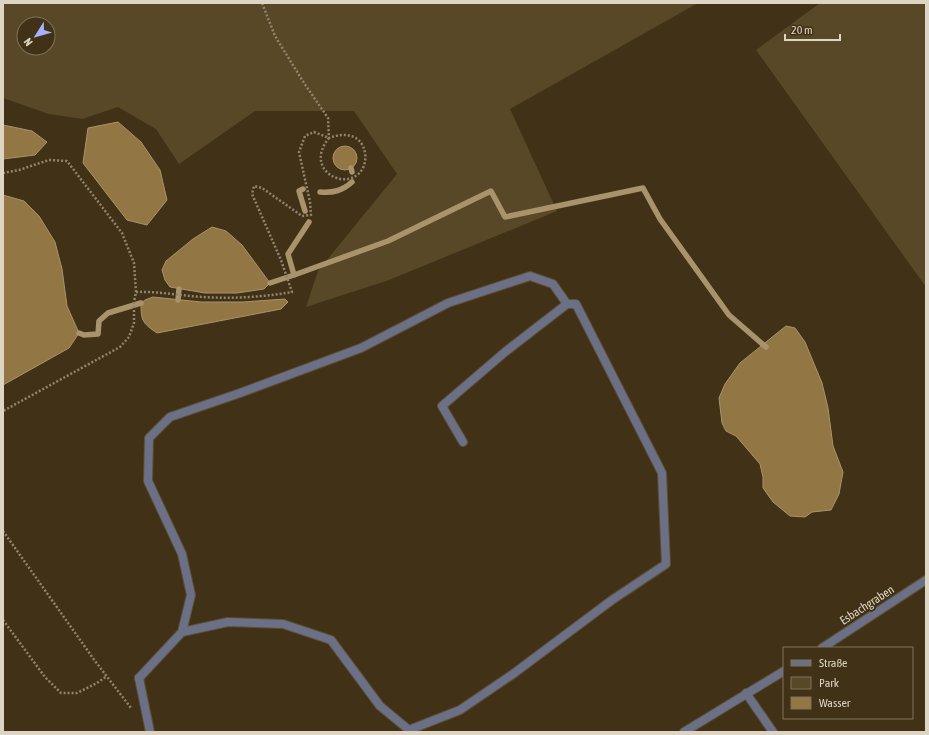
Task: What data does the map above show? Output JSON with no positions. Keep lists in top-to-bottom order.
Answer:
{
  "streets": {
    "street": ["Esbachgraben"]
  },
  "legend": ["Straße", "Park", "Wasser"],
  "scale_bar": "20 m",
  "north": "bottom left"
}
